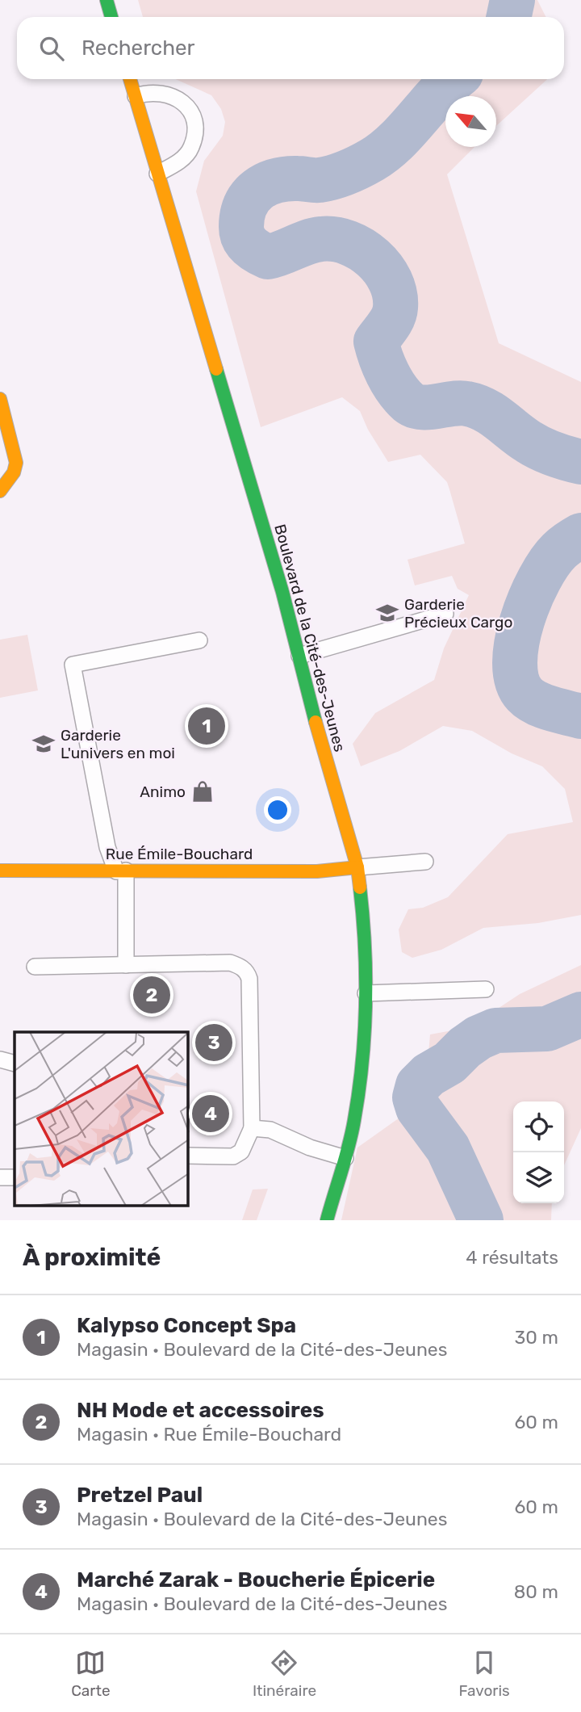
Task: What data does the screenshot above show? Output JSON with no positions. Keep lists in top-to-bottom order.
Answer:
{
  "streets": {
    "main road": ["Boulevard de la Cité-des-Jeunes", "Rue Émile-Bouchard"]
  },
  "crossings": [
    ["Boulevard de la Cité-des-Jeunes", "Rue Émile-Bouchard"]
  ],
  "places": {
    "school or university": ["Garderie Précieux Cargo", "Garderie L'univers en moi"],
    "shop": ["Animo"]
  },
  "north": "top left",
  "page": {
    "search": "Rechercher",
    "pins": [
      "1",
      "2",
      "3",
      "4"
    ],
    "heading": ["À proximité", "4 résultats"],
    "list": [
      {
        "mark": "1",
        "name": "Kalypso Concept Spa",
        "note": "Magasin · Boulevard de la Cité-des-Jeunes",
        "value": "30 m"
      },
      {
        "mark": "2",
        "name": "NH Mode et accessoires",
        "note": "Magasin · Rue Émile-Bouchard",
        "value": "60 m"
      },
      {
        "mark": "3",
        "name": "Pretzel Paul",
        "note": "Magasin · Boulevard de la Cité-des-Jeunes",
        "value": "60 m"
      },
      {
        "mark": "4",
        "name": "Marché Zarak - Boucherie Épicerie",
        "note": "Magasin · Boulevard de la Cité-des-Jeunes",
        "value": "80 m"
      }
    ],
    "nav": ["Carte", "Itinéraire", "Favoris"]
  }
}
